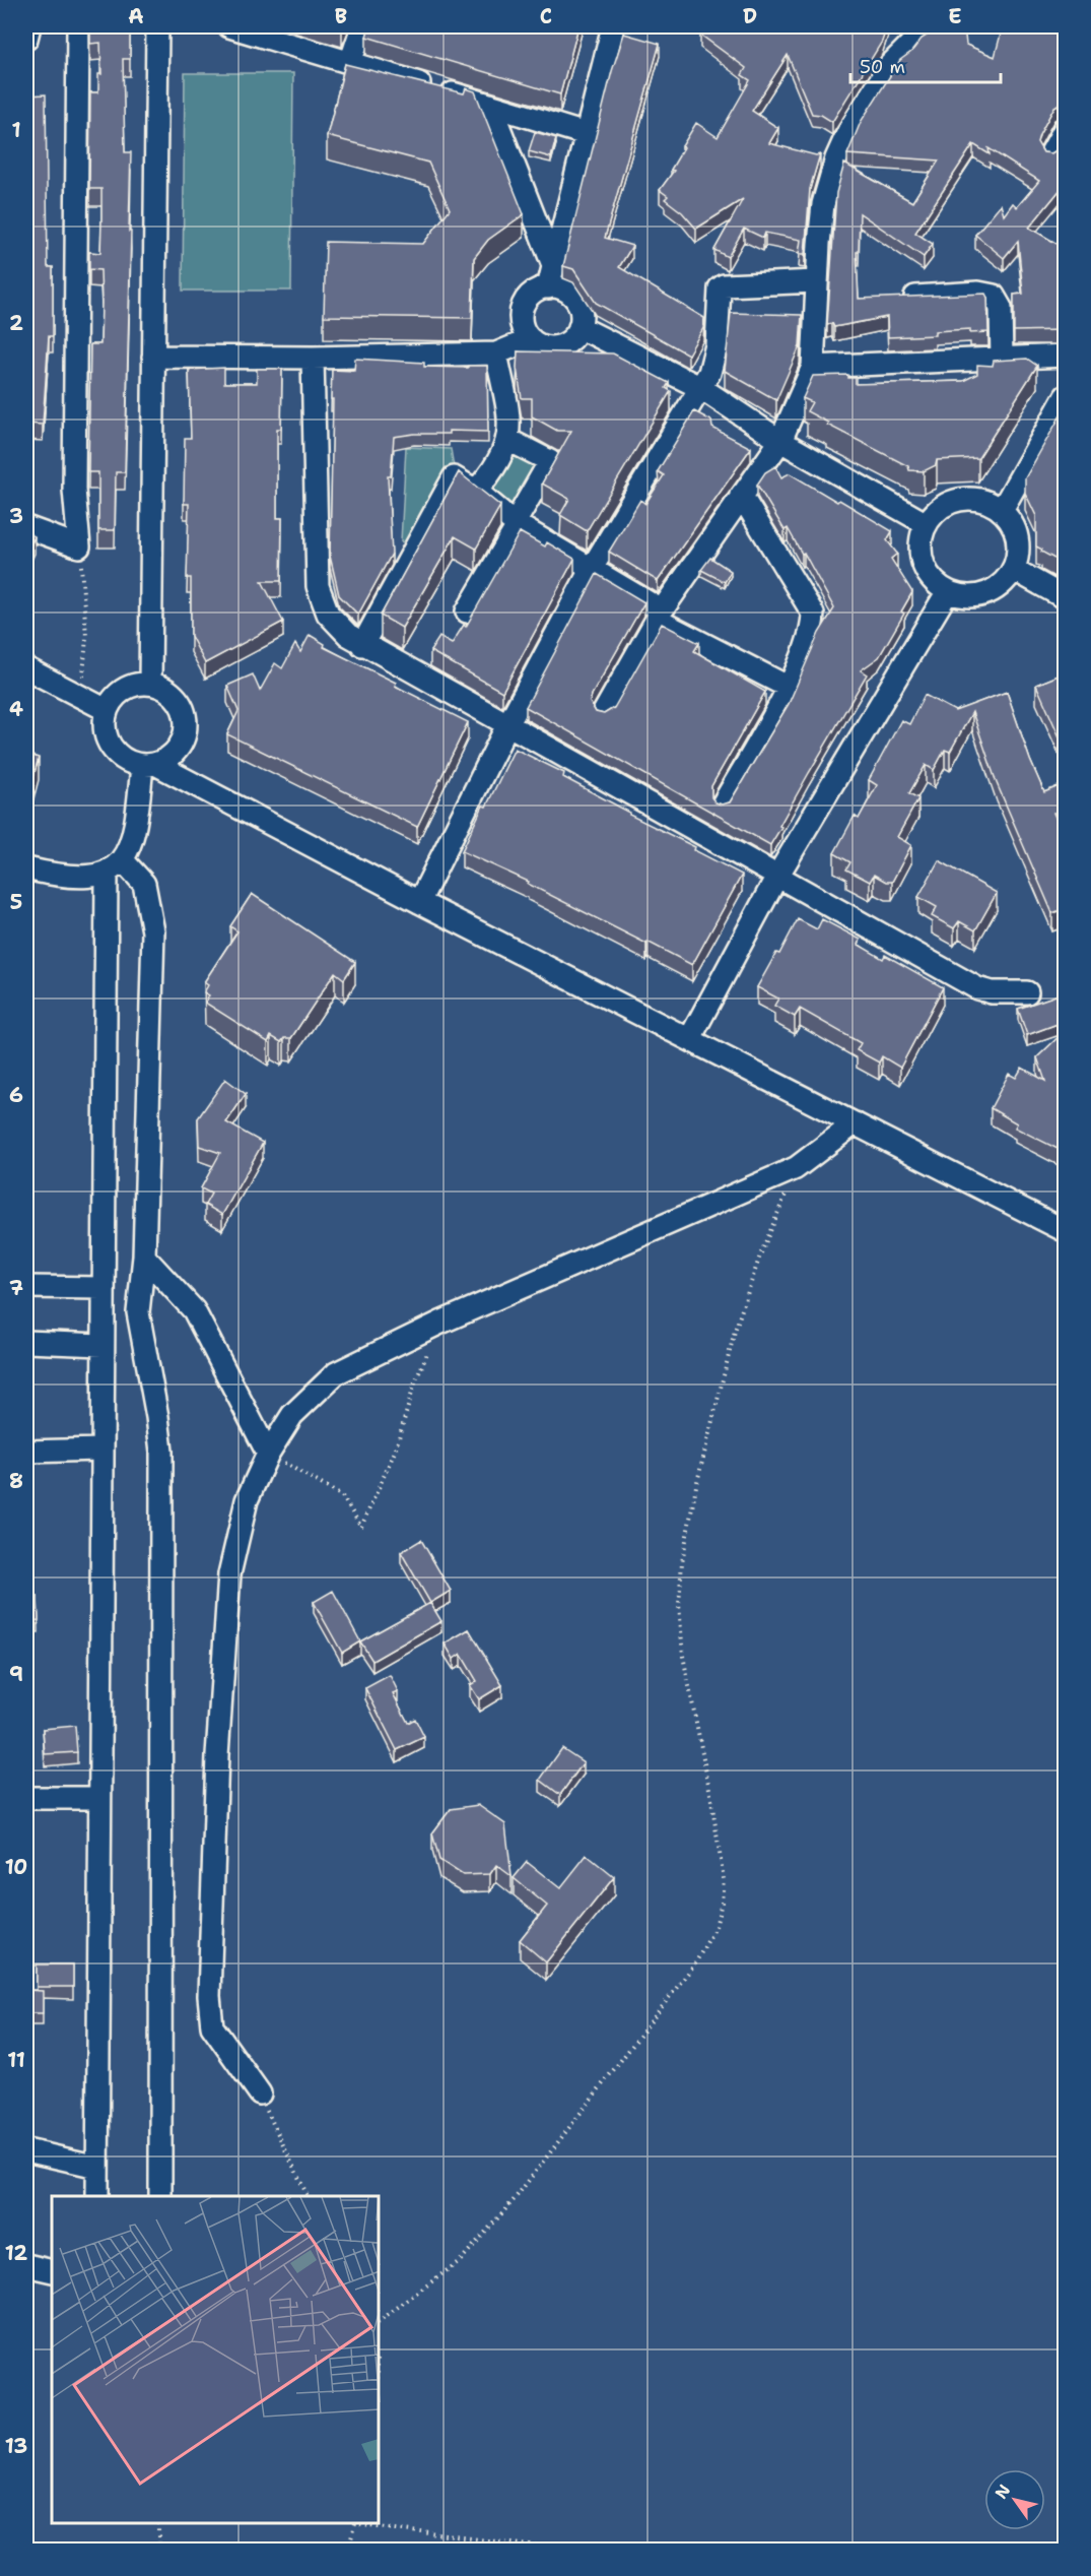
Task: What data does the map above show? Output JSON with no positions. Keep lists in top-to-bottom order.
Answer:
{
  "scale_bar": "50 m",
  "north": "top left",
  "grid": {
    "columns": [
      "A",
      "B",
      "C",
      "D",
      "E"
    ],
    "rows": [
      "1",
      "2",
      "3",
      "4",
      "5",
      "6",
      "7",
      "8",
      "9",
      "10",
      "11",
      "12",
      "13"
    ]
  }
}
